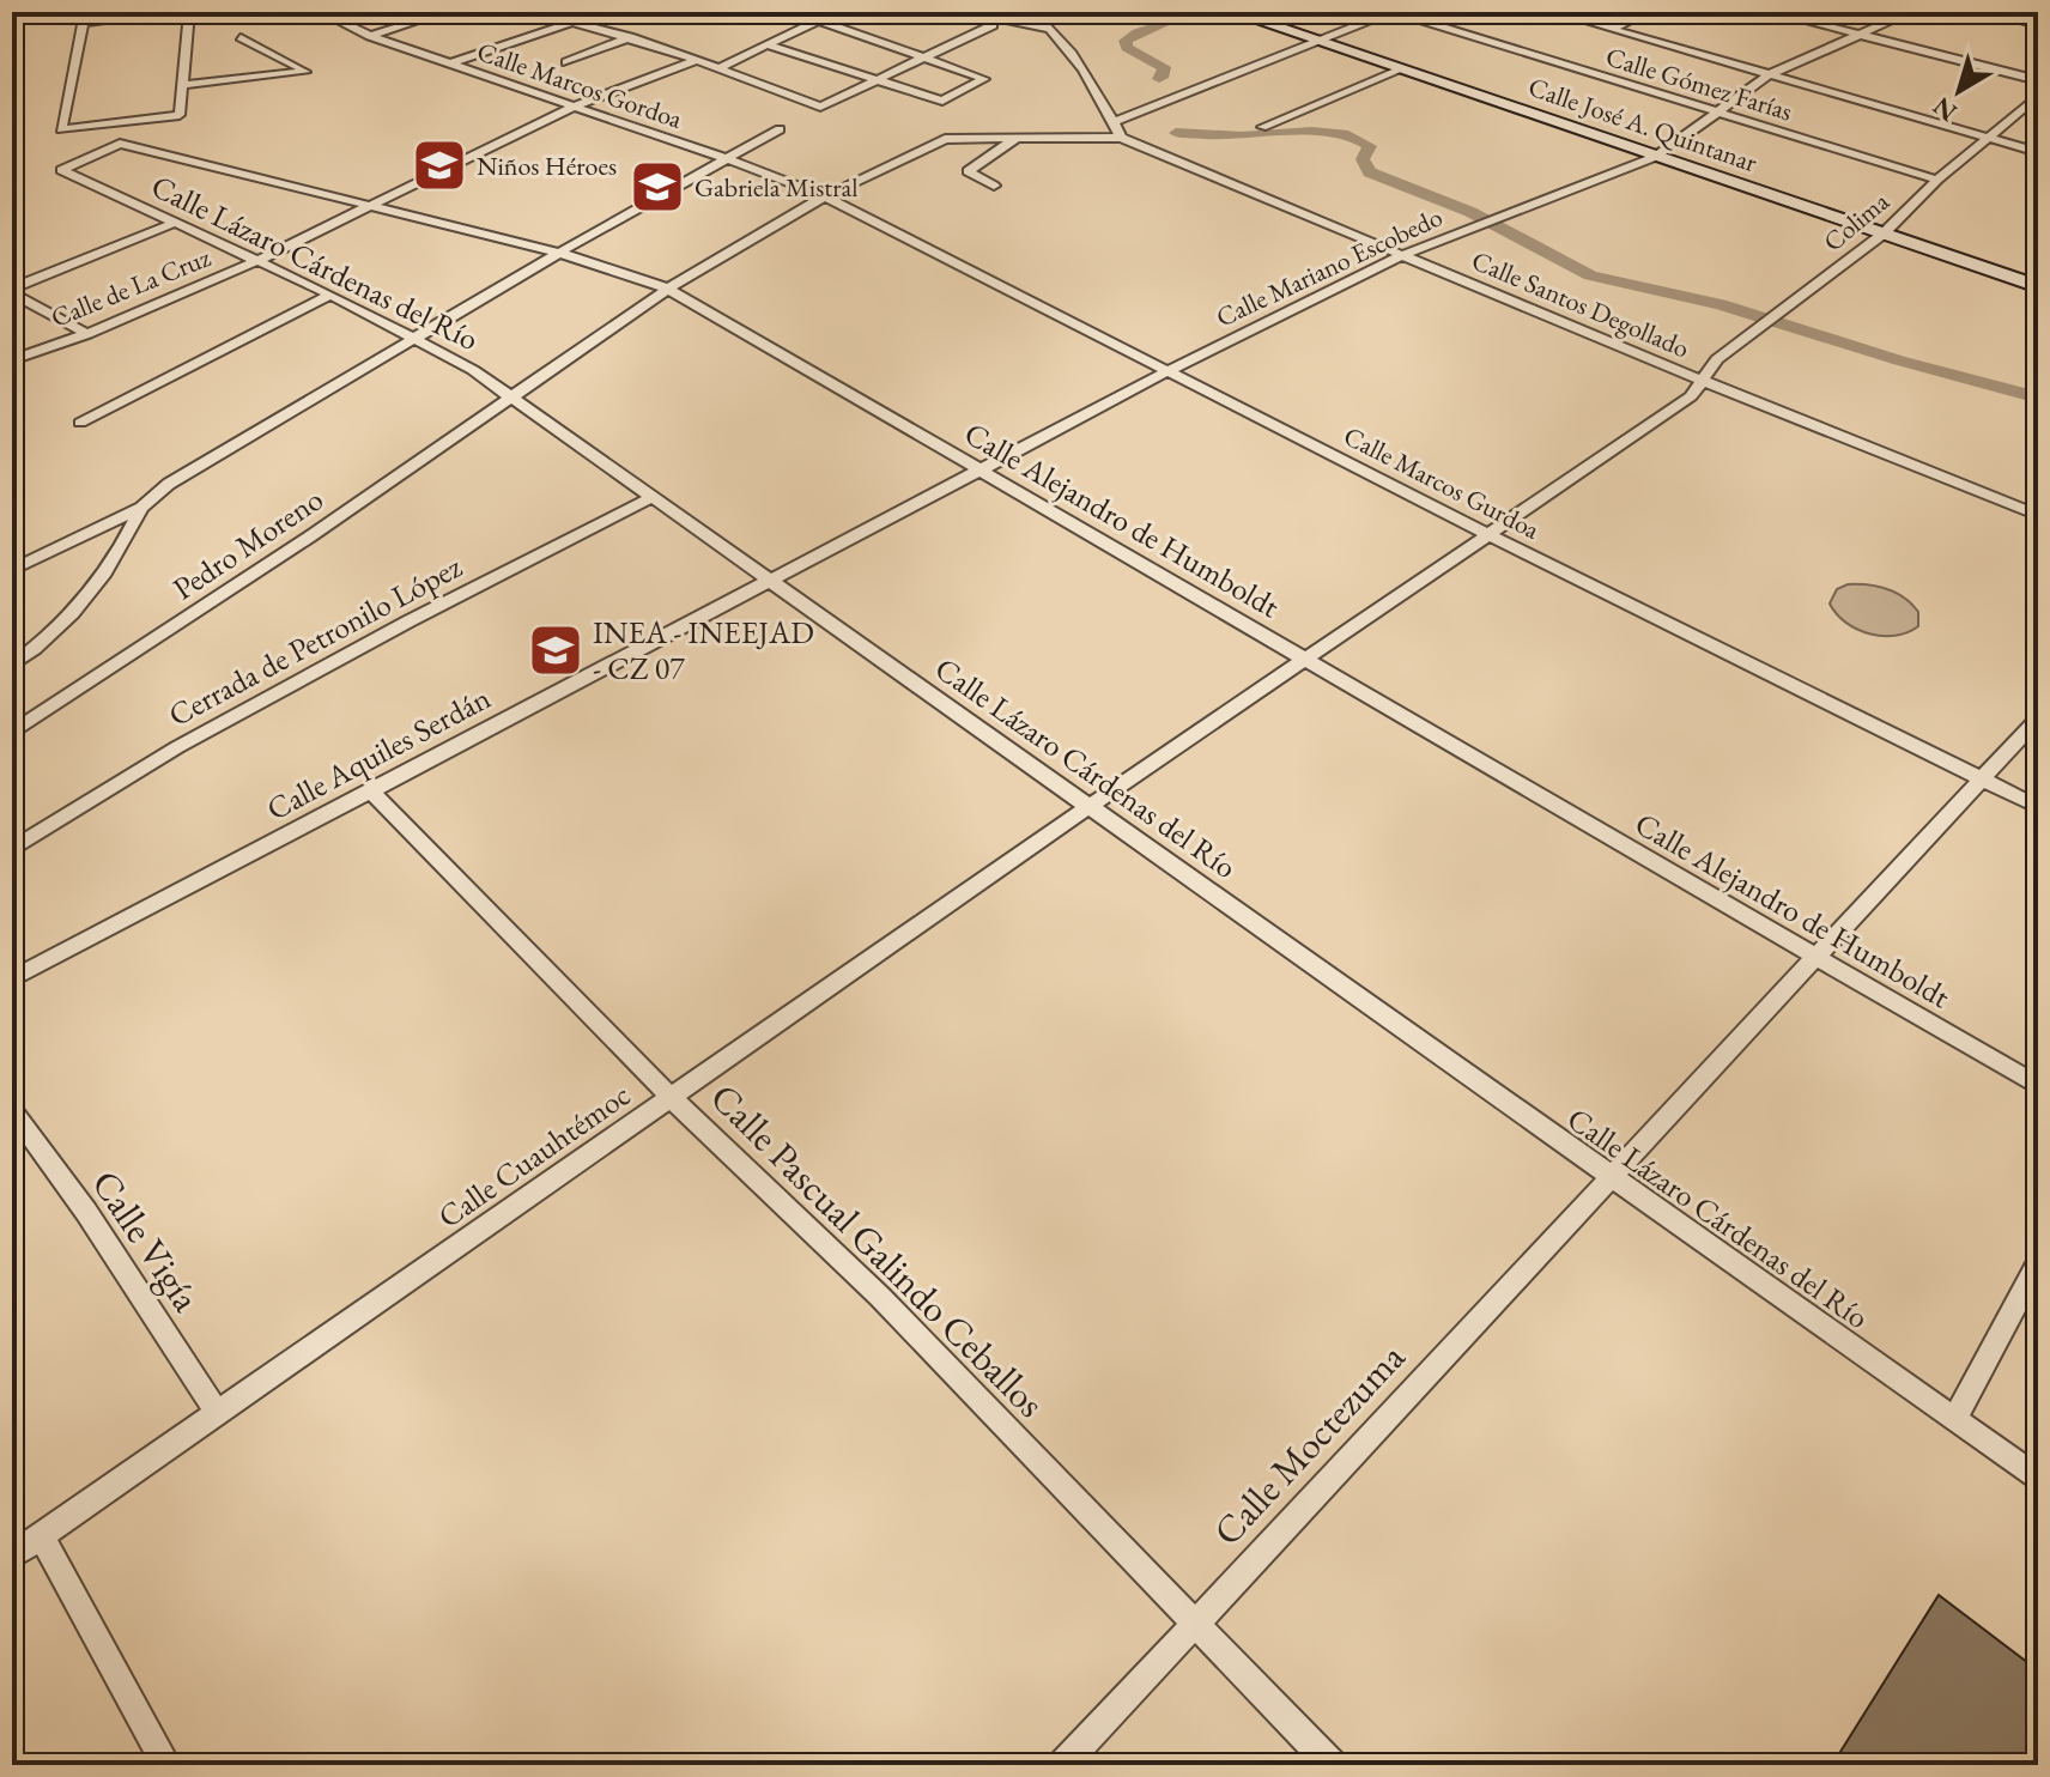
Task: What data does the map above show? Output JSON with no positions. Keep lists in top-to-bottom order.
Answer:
{
  "streets": {
    "street": [
      "Calle Gómez Farías",
      "Calle Marcos Gordoa",
      "Calle José A. Quintanar",
      "Colima",
      "Calle Lázaro Cárdenas del Río",
      "Calle Mariano Escobedo",
      "Calle de La Cruz",
      "Calle Santos Degollado",
      "Calle Marcos Gurdoa",
      "Calle Alejandro de Humboldt",
      "Pedro Moreno",
      "Cerrada de Petronilo López",
      "Calle Aquiles Serdán",
      "Calle Cuauhtémoc",
      "Calle Vigía",
      "Calle Pascual Galindo Ceballos",
      "Calle Moctezuma"
    ]
  },
  "crossings": [
    ["Calle Gómez Farías", "Colima"],
    ["Calle Gómez Farías", "Calle Mariano Escobedo"],
    ["Calle Marcos Gordoa", "Calle de La Cruz"],
    ["Calle Marcos Gordoa", "Calle Marcos Gurdoa"],
    ["Calle Marcos Gordoa", "Pedro Moreno"],
    ["Calle José A. Quintanar", "Colima"],
    ["Calle José A. Quintanar", "Calle Mariano Escobedo"],
    ["Colima", "Calle Santos Degollado"],
    ["Colima", "Calle Marcos Gurdoa"],
    ["Colima", "Calle Cuauhtémoc"],
    ["Calle Lázaro Cárdenas del Río", "Calle Mariano Escobedo"],
    ["Calle Lázaro Cárdenas del Río", "Calle de La Cruz"],
    ["Calle Lázaro Cárdenas del Río", "Calle Alejandro de Humboldt"],
    ["Calle Lázaro Cárdenas del Río", "Pedro Moreno"],
    ["Calle Lázaro Cárdenas del Río", "Cerrada de Petronilo López"],
    ["Calle Lázaro Cárdenas del Río", "Calle Aquiles Serdán"],
    ["Calle Lázaro Cárdenas del Río", "Calle Cuauhtémoc"],
    ["Calle Lázaro Cárdenas del Río", "Calle Moctezuma"],
    ["Calle Mariano Escobedo", "Calle Santos Degollado"],
    ["Calle Mariano Escobedo", "Calle Marcos Gurdoa"],
    ["Calle Mariano Escobedo", "Calle Alejandro de Humboldt"],
    ["Calle Mariano Escobedo", "Calle Aquiles Serdán"],
    ["Calle de La Cruz", "Calle Alejandro de Humboldt"],
    ["Calle Santos Degollado", "Pedro Moreno"],
    ["Calle Marcos Gurdoa", "Pedro Moreno"],
    ["Calle Marcos Gurdoa", "Calle Cuauhtémoc"],
    ["Calle Marcos Gurdoa", "Calle Moctezuma"],
    ["Calle Alejandro de Humboldt", "Pedro Moreno"],
    ["Calle Alejandro de Humboldt", "Calle Cuauhtémoc"],
    ["Calle Alejandro de Humboldt", "Calle Moctezuma"],
    ["Calle Aquiles Serdán", "Calle Pascual Galindo Ceballos"],
    ["Calle Cuauhtémoc", "Calle Vigía"],
    ["Calle Cuauhtémoc", "Calle Pascual Galindo Ceballos"],
    ["Calle Pascual Galindo Ceballos", "Calle Moctezuma"]
  ],
  "places": {
    "school or university": ["Niños Héroes", "Gabriela Mistral", "INEA - INEEJAD - CZ 07"]
  },
  "north": "bottom left"
}
